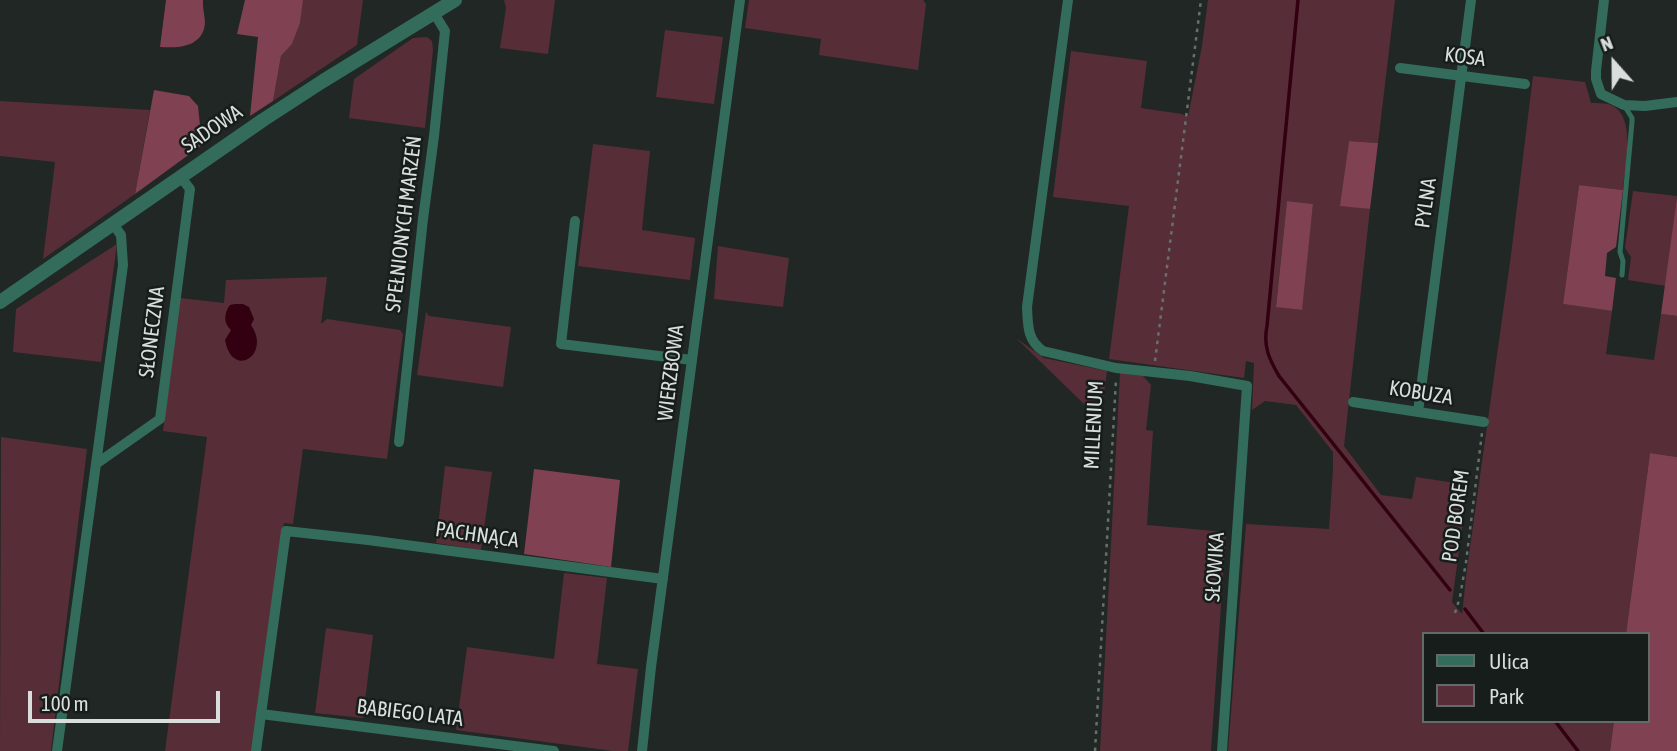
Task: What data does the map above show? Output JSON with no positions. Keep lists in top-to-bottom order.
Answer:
{
  "streets": {
    "street": [
      "KOSA",
      "SADOWA",
      "PYLNA",
      "SPEŁNIONYCH MARZEŃ",
      "SŁONECZNA",
      "WIERZBOWA",
      "KOBUZA",
      "MILLENIUM",
      "PACHNĄCA",
      "SŁOWIKA",
      "BABIEGO LATA"
    ],
    "path": ["POD BOREM"]
  },
  "crossings": [
    ["KOSA", "PYLNA"],
    ["SADOWA", "SPEŁNIONYCH MARZEŃ"],
    ["SADOWA", "SŁONECZNA"],
    ["PYLNA", "KOBUZA"],
    ["WIERZBOWA", "PACHNĄCA"],
    ["KOBUZA", "POD BOREM"],
    ["PACHNĄCA", "BABIEGO LATA"]
  ],
  "legend": ["Ulica", "Park"],
  "scale_bar": "100 m",
  "north": "top"
}
